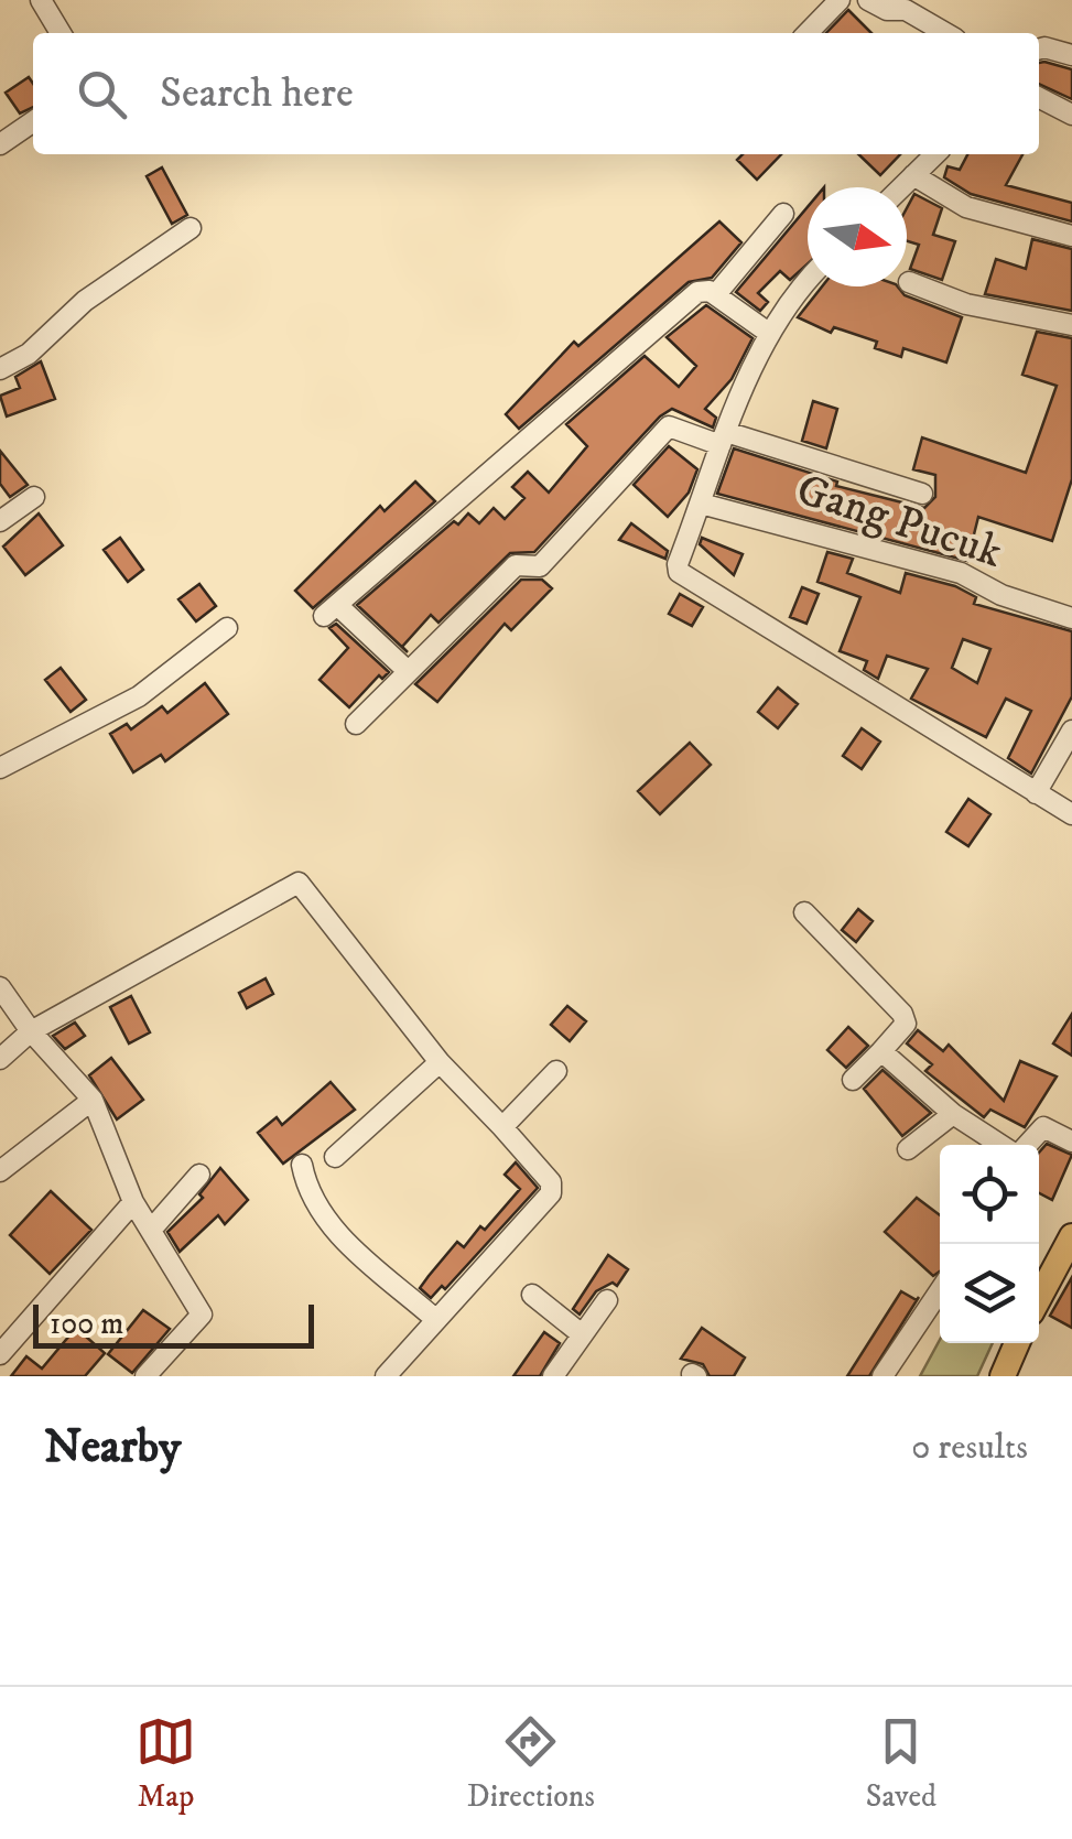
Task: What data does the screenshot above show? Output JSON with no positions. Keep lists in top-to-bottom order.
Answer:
{
  "streets": {
    "street": ["Gang Pucuk"]
  },
  "scale_bar": "100 m",
  "north": "right",
  "page": {
    "search": "Search here",
    "scale": "100 m",
    "heading": ["Nearby", "0 results"],
    "nav": ["Map", "Directions", "Saved"]
  }
}
